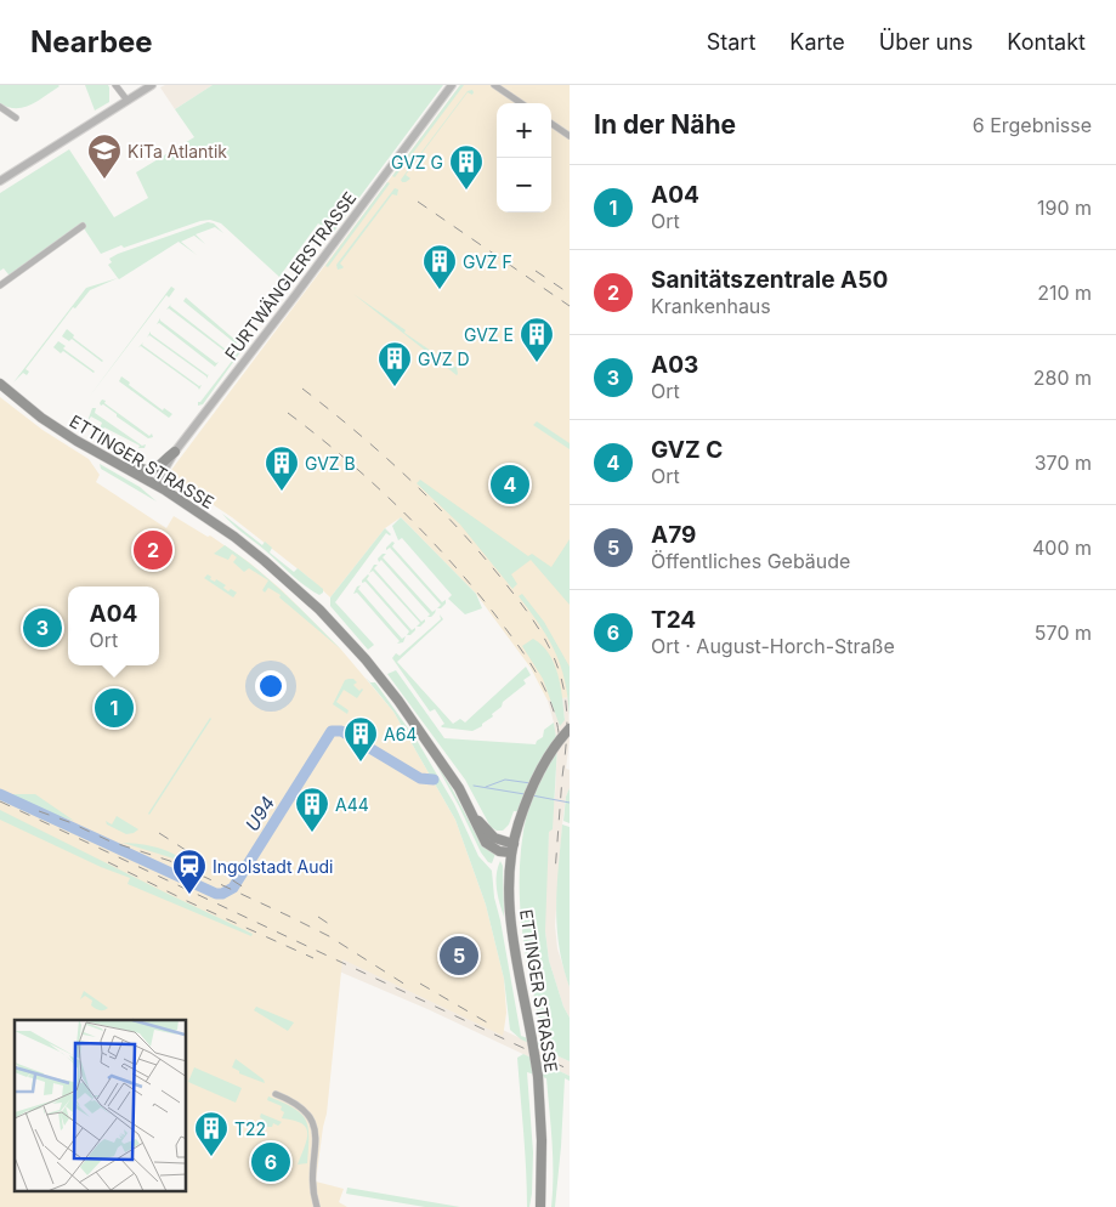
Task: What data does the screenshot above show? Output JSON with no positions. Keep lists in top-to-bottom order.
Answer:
{
  "streets": {
    "main road": ["ETTINGER STRASSE"],
    "street": ["FURTWÄNGLERSTRASSE"]
  },
  "crossings": [
    ["FURTWÄNGLERSTRASSE", "ETTINGER STRASSE"]
  ],
  "water": ["U94"],
  "places": {
    "school or university": ["KiTa Atlantik"],
    "building": [
      "GVZ G",
      "GVZ F",
      "GVZ E",
      "GVZ D",
      "GVZ B",
      "A64",
      "A44",
      "T22"
    ],
    "station": ["Ingolstadt Audi"]
  },
  "page": {
    "header": "Nearbee",
    "nav": [
      "Start",
      "Karte",
      "Über uns",
      "Kontakt"
    ],
    "heading": ["In der Nähe", "6 Ergebnisse"],
    "map_buttons": ["+", "−"],
    "list": [
      {
        "mark": "1",
        "name": "A04",
        "note": "Ort",
        "value": "190 m"
      },
      {
        "mark": "2",
        "name": "Sanitätszentrale A50",
        "note": "Krankenhaus",
        "value": "210 m"
      },
      {
        "mark": "3",
        "name": "A03",
        "note": "Ort",
        "value": "280 m"
      },
      {
        "mark": "4",
        "name": "GVZ C",
        "note": "Ort",
        "value": "370 m"
      },
      {
        "mark": "5",
        "name": "A79",
        "note": "Öffentliches Gebäude",
        "value": "400 m"
      },
      {
        "mark": "6",
        "name": "T24",
        "note": "Ort · August-Horch-Straße",
        "value": "570 m"
      }
    ],
    "pins": [
      "4",
      "2",
      "3",
      "1",
      "5",
      "6"
    ],
    "popup": ["A04", "Ort"]
  }
}
